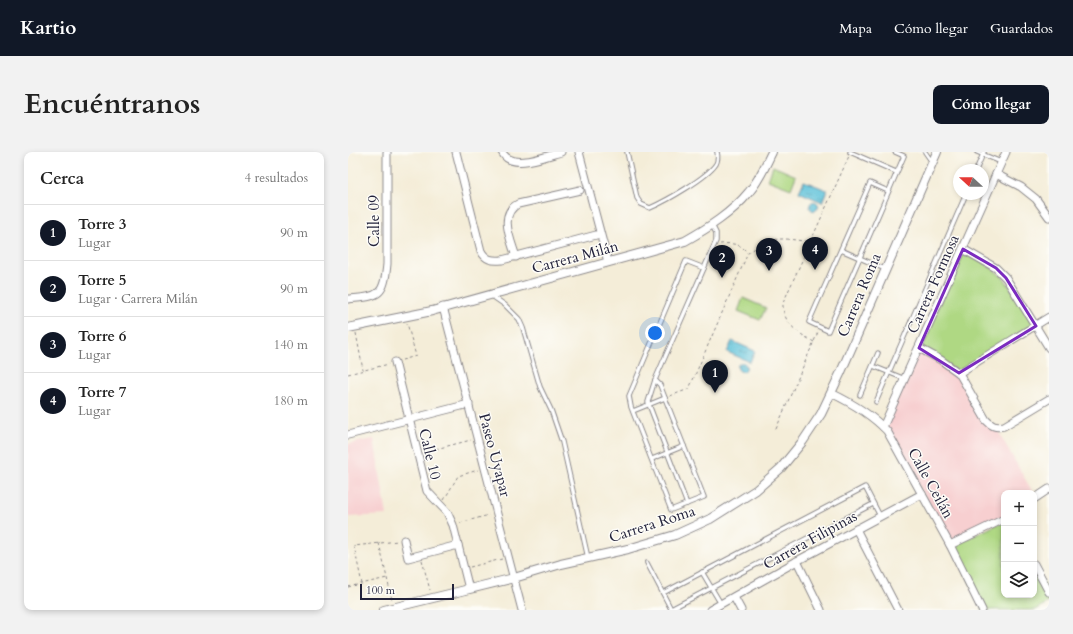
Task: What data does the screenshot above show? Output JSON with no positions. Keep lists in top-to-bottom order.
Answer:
{
  "streets": {
    "street": [
      "Calle 09",
      "Carrera Milán",
      "Carrera Formosa",
      "Carrera Roma",
      "Calle 10",
      "Paseo Uyapar",
      "Calle Ceilán",
      "Carrera Filipinas"
    ]
  },
  "crossings": [
    ["Carrera Milán", "Paseo Uyapar"],
    ["Carrera Formosa", "Calle Ceilán"],
    ["Carrera Roma", "Calle 10"],
    ["Carrera Roma", "Paseo Uyapar"],
    ["Carrera Roma", "Calle Ceilán"],
    ["Calle Ceilán", "Carrera Filipinas"]
  ],
  "scale_bar": "100 m",
  "north": "left",
  "page": {
    "header": "Kartio",
    "nav": ["Mapa", "Cómo llegar", "Guardados"],
    "title": "Encuéntranos",
    "buttons": "Cómo llegar",
    "heading": ["Cerca", "4 resultados"],
    "list": [
      {
        "mark": "1",
        "name": "Torre 3",
        "note": "Lugar",
        "value": "90 m"
      },
      {
        "mark": "2",
        "name": "Torre 5",
        "note": "Lugar · Carrera Milán",
        "value": "90 m"
      },
      {
        "mark": "3",
        "name": "Torre 6",
        "note": "Lugar",
        "value": "140 m"
      },
      {
        "mark": "4",
        "name": "Torre 7",
        "note": "Lugar",
        "value": "180 m"
      }
    ],
    "pins": [
      "4",
      "3",
      "2",
      "1"
    ],
    "map_buttons": ["+", "−"],
    "scale": "100 m"
  }
}
